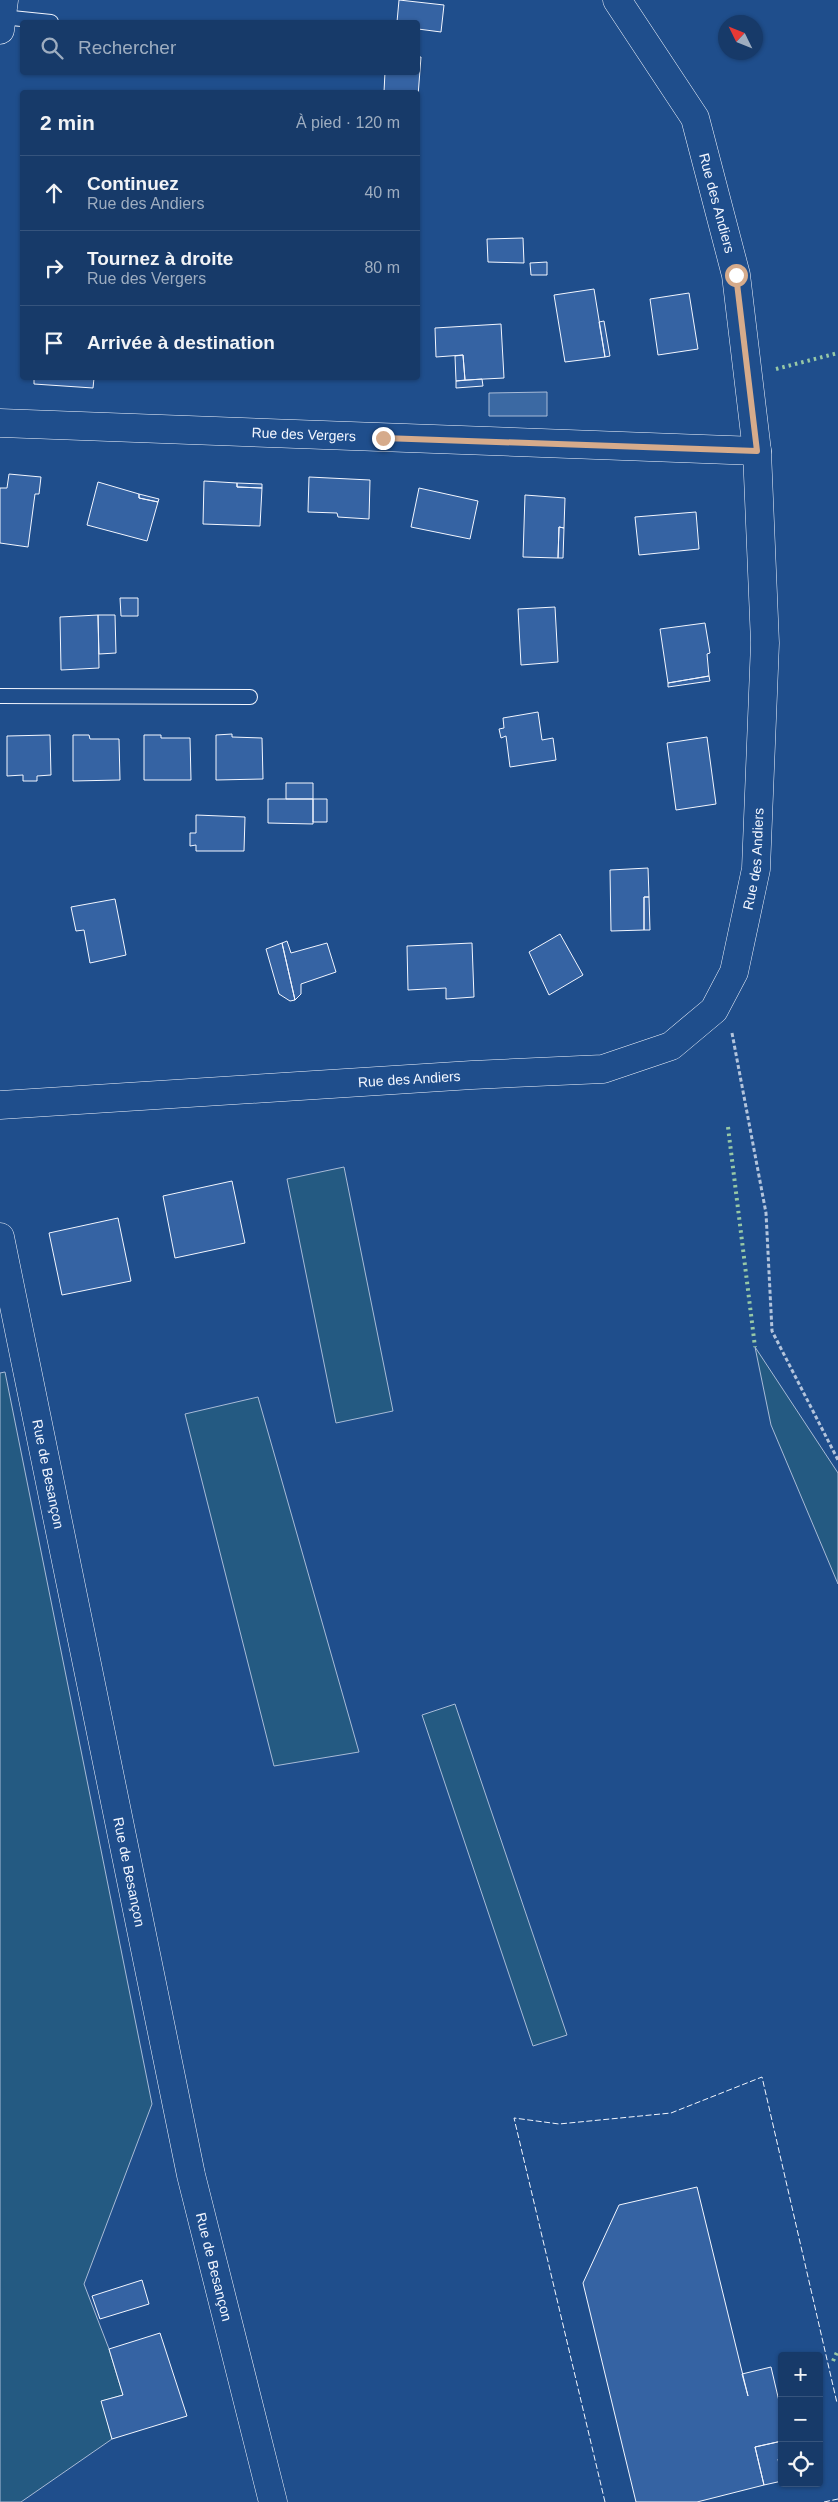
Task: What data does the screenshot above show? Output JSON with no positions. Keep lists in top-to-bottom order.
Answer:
{
  "streets": {
    "street": ["Rue des Andiers", "Rue des Vergers", "Rue de Besançon"]
  },
  "crossings": [
    ["Rue des Andiers", "Rue des Vergers"]
  ],
  "north": "top left",
  "page": {
    "search": "Rechercher",
    "heading": ["2 min", "À pied · 120 m"],
    "list": [
      ["Continuez", "Rue des Andiers", "40 m"],
      ["Tournez à droite", "Rue des Vergers", "80 m"],
      "Arrivée à destination"
    ],
    "map_buttons": ["+", "−"]
  }
}
